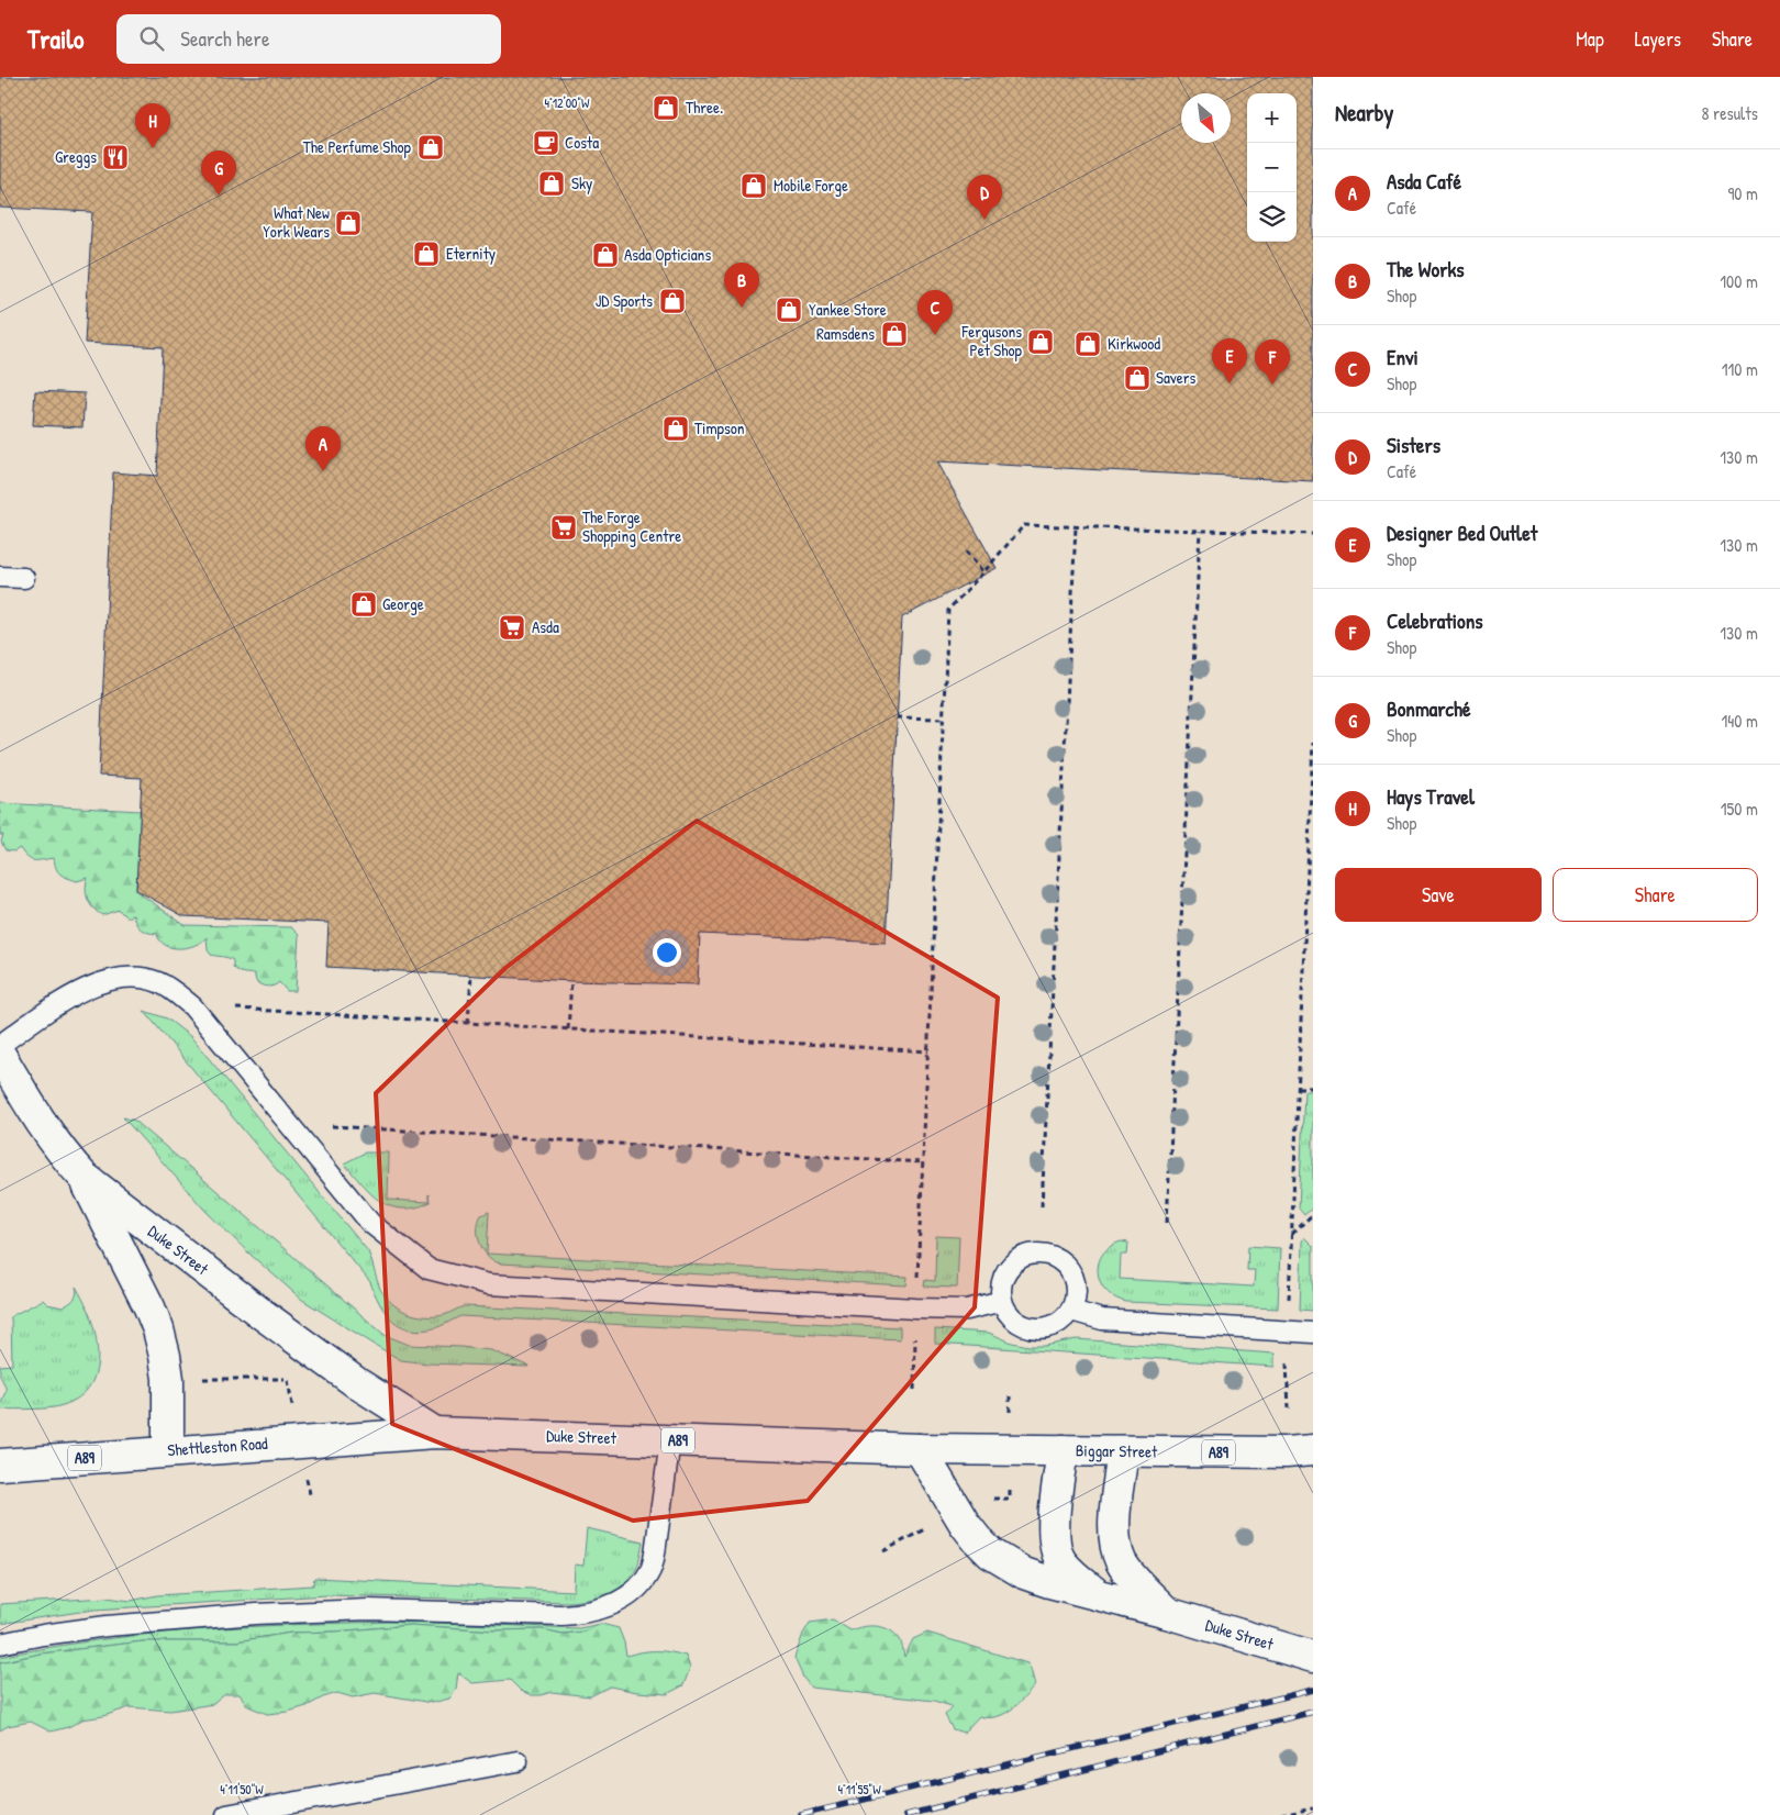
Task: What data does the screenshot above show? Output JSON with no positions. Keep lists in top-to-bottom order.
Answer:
{
  "streets": {
    "street": [
      "Duke Street",
      "A89",
      "Shettleston Road",
      "Biggar Street"
    ]
  },
  "crossings": [
    ["Duke Street", "Shettleston Road"],
    ["Duke Street", "Biggar Street"]
  ],
  "places": {
    "shop": [
      "Three.",
      "The Perfume Shop",
      "Sky",
      "Mobile Forge",
      "What New York Wears",
      "Eternity",
      "Asda Opticians",
      "JD Sports",
      "Yankee Store",
      "Ramsdens",
      "Fergusons Pet Shop",
      "Kirkwood",
      "Savers",
      "Timpson",
      "George"
    ],
    "cafe": ["Costa"],
    "restaurant": ["Greggs"],
    "supermarket": ["The Forge Shopping Centre", "Asda"]
  },
  "north": "bottom right",
  "page": {
    "header": "Trailo",
    "search": "Search here",
    "nav": ["Map", "Layers", "Share"],
    "heading": ["Nearby", "8 results"],
    "map_buttons": ["+", "−"],
    "pins": [
      "H",
      "G",
      "D",
      "B",
      "C",
      "E",
      "F",
      "A"
    ],
    "list": [
      {
        "mark": "A",
        "name": "Asda Café",
        "note": "Café",
        "value": "90 m"
      },
      {
        "mark": "B",
        "name": "The Works",
        "note": "Shop",
        "value": "100 m"
      },
      {
        "mark": "C",
        "name": "Envi",
        "note": "Shop",
        "value": "110 m"
      },
      {
        "mark": "D",
        "name": "Sisters",
        "note": "Café",
        "value": "130 m"
      },
      {
        "mark": "E",
        "name": "Designer Bed Outlet",
        "note": "Shop",
        "value": "130 m"
      },
      {
        "mark": "F",
        "name": "Celebrations",
        "note": "Shop",
        "value": "130 m"
      },
      {
        "mark": "G",
        "name": "Bonmarché",
        "note": "Shop",
        "value": "140 m"
      },
      {
        "mark": "H",
        "name": "Hays Travel",
        "note": "Shop",
        "value": "150 m"
      }
    ],
    "buttons": ["Save", "Share"]
  },
  "coordinates": ["4°12'00\"W", "4°11'50\"W", "4°11'55\"W"]
}
